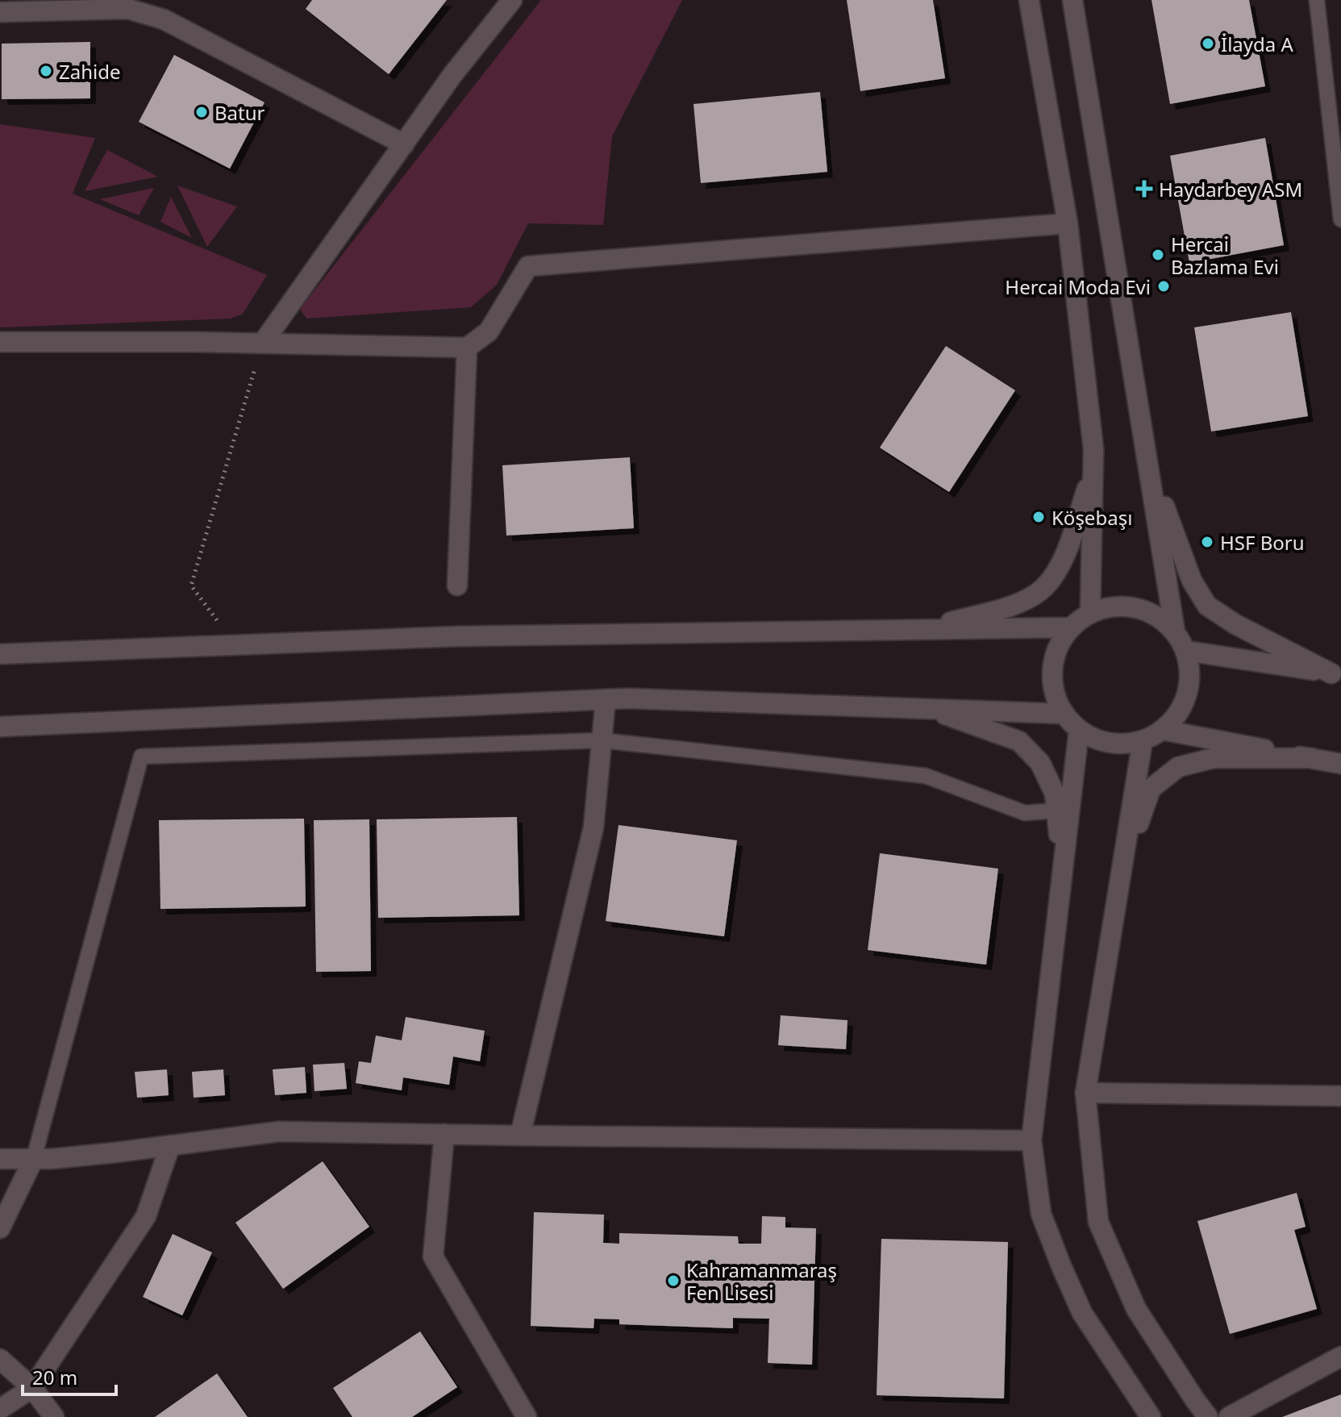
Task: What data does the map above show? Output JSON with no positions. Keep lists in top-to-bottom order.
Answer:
{
  "places": {
    "other": [
      "İlayda A",
      "Zahide",
      "Batur",
      "Hercai Bazlama Evi",
      "Hercai Moda Evi",
      "Köşebaşı",
      "HSF Boru",
      "Kahramanmaraş Fen Lisesi"
    ],
    "health": ["Haydarbey ASM"]
  },
  "scale_bar": "20 m"
}
